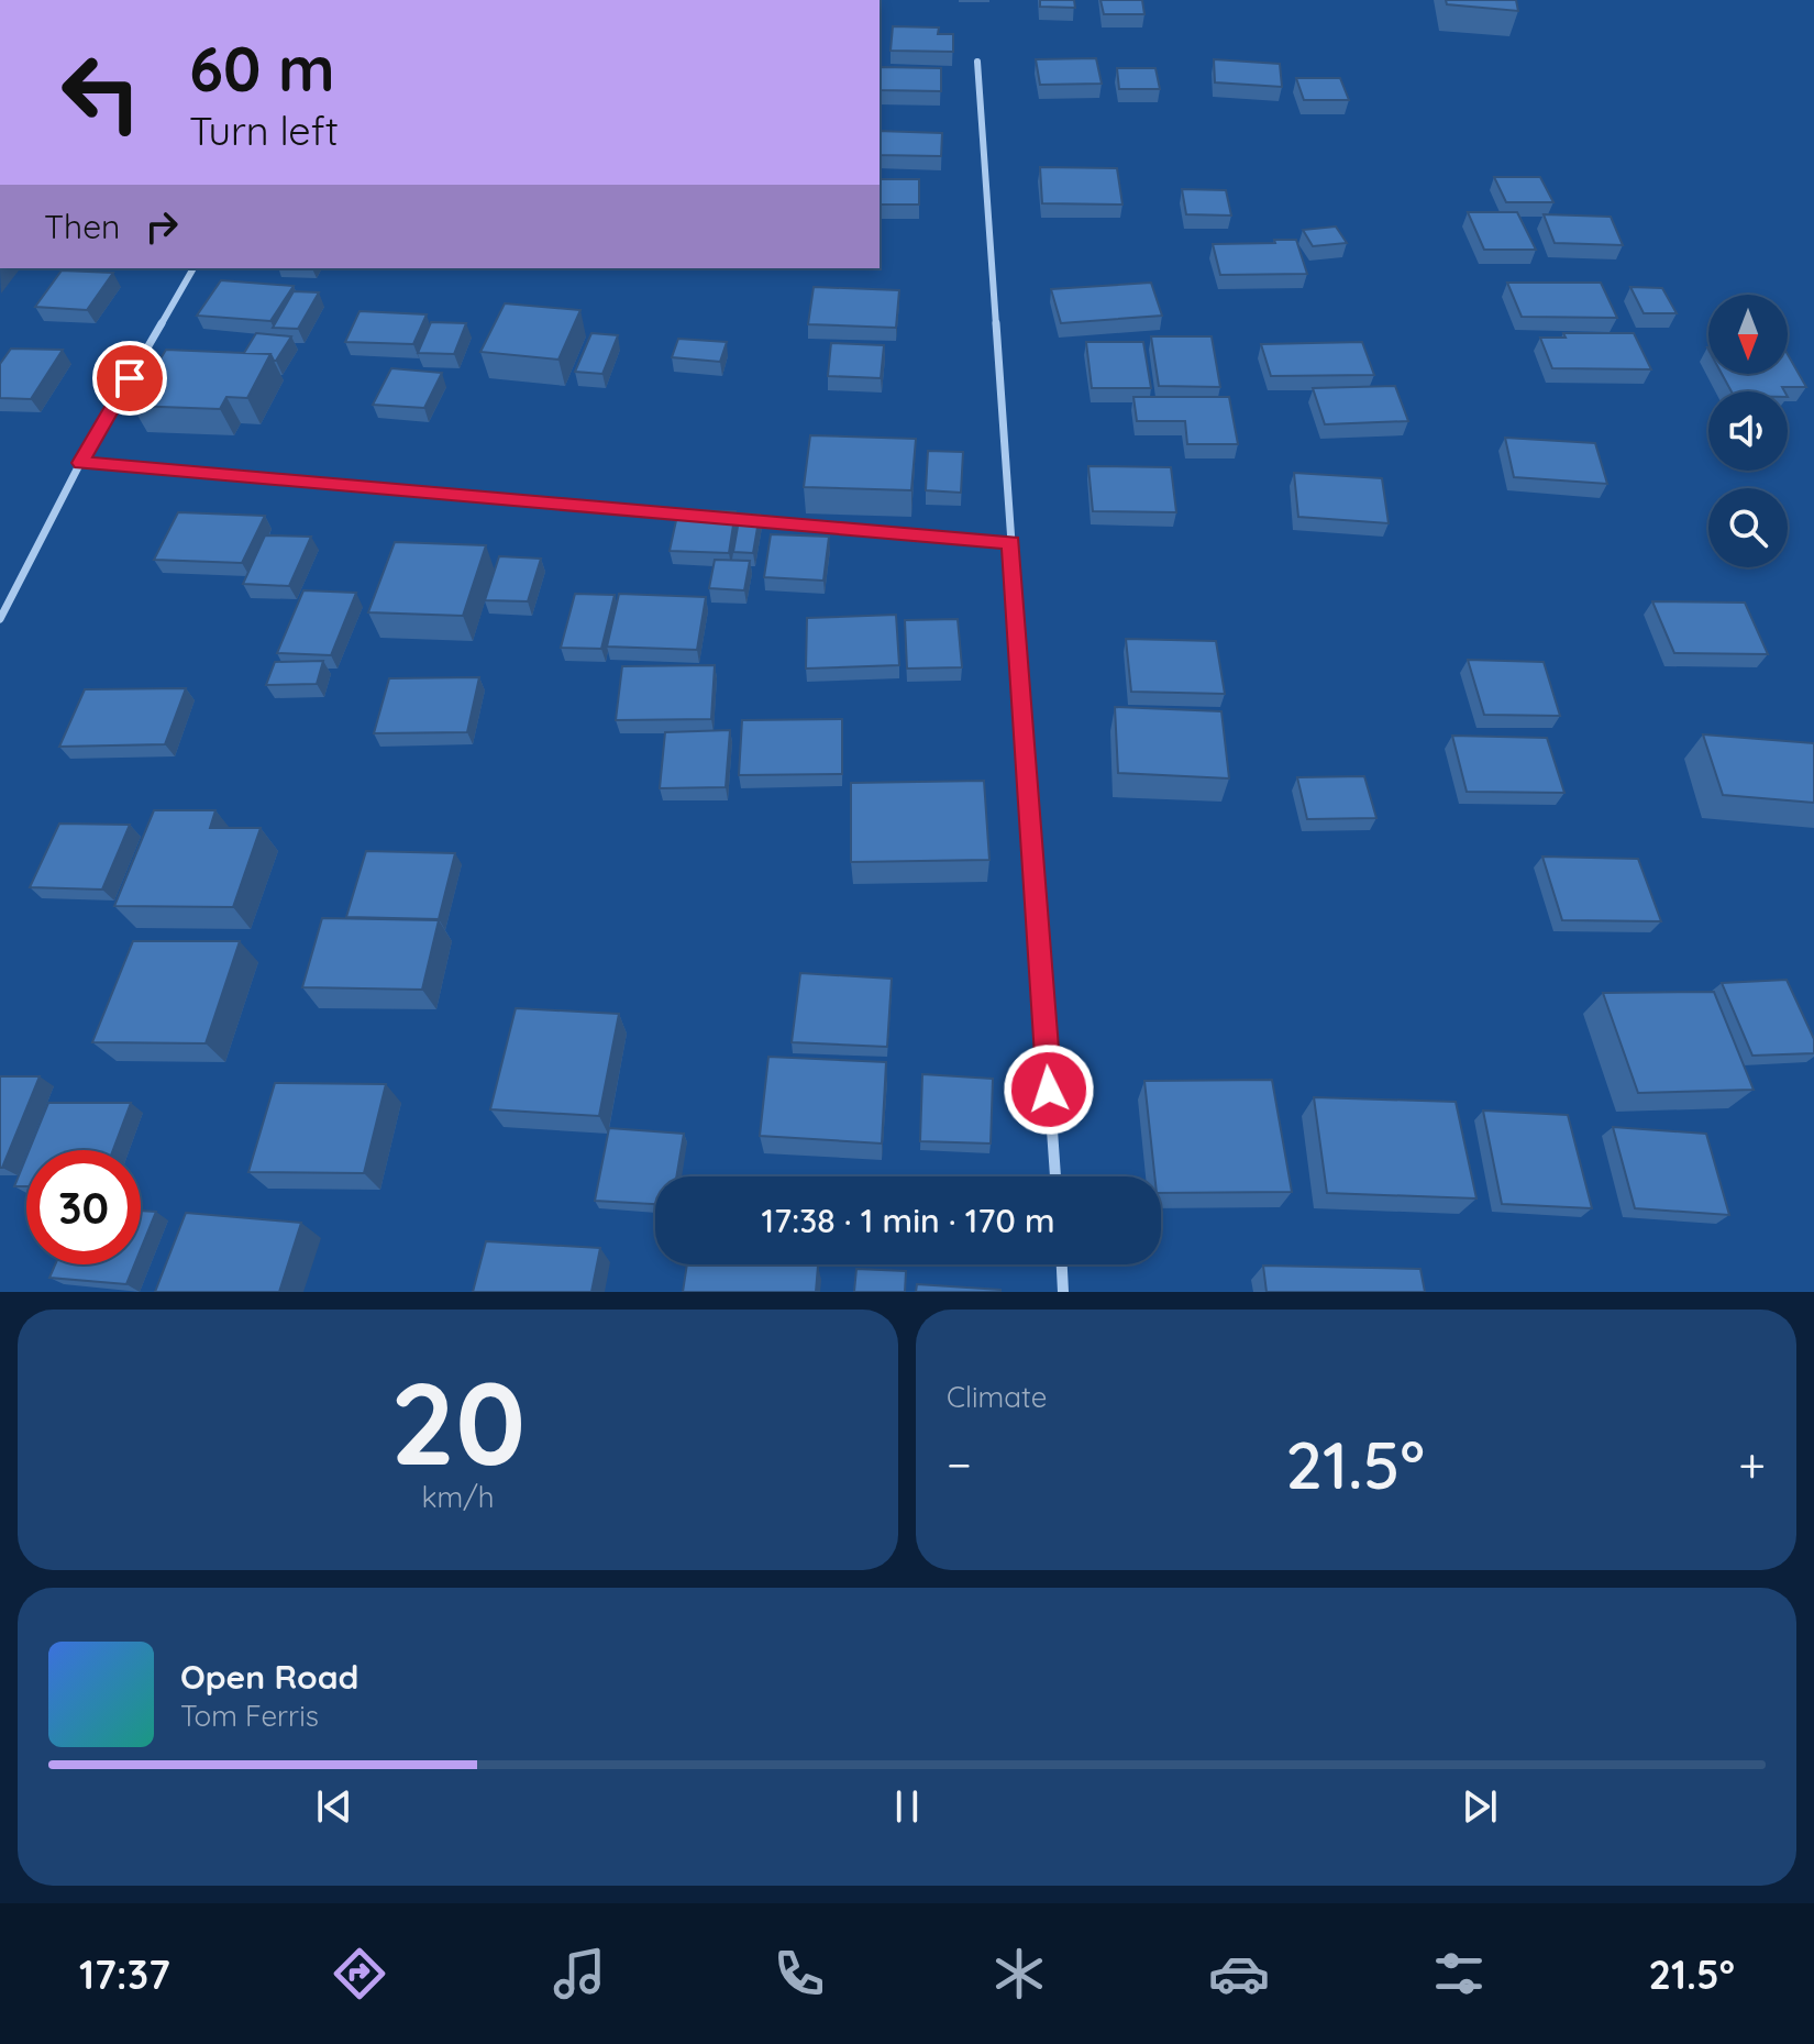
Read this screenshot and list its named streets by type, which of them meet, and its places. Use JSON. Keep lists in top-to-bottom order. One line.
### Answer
{"north":"bottom","page":{"turn":["60 m","Turn left"],"then":"Then","limit":"30","trip":"17:38 · 1 min · 170 m","tile":[["20","km/h"],"Climate"],"heat":["−","21.5°","+"],"song":["Open Road","Tom Ferris"],"tabs":["17:37","21.5°"]}}
